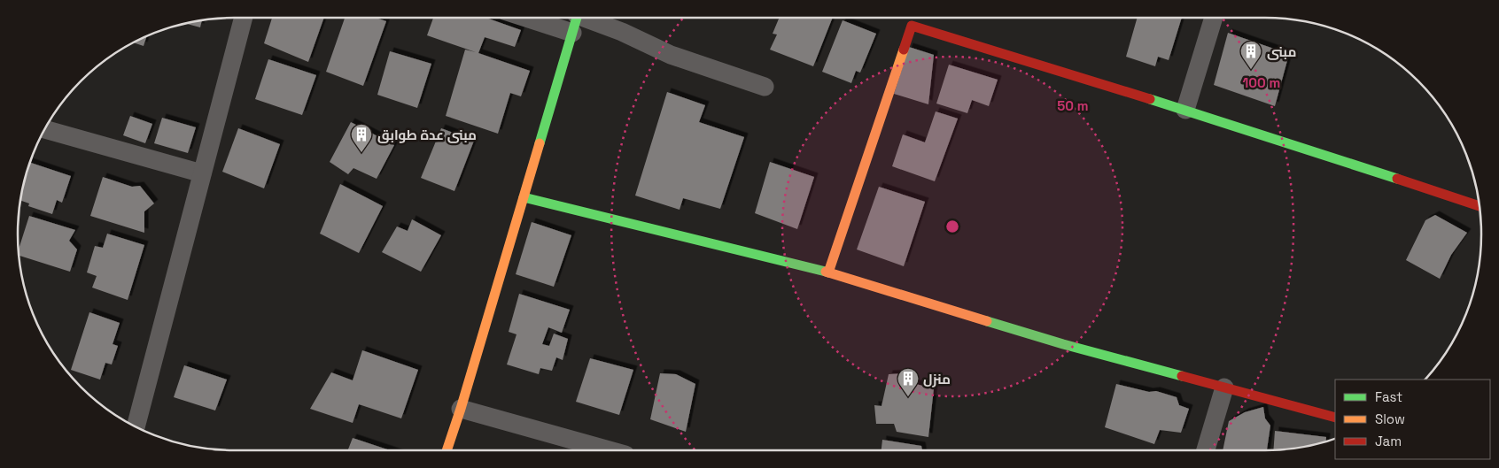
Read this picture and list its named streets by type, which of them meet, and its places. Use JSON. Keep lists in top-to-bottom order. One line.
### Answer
{"places":{"building":["مبنى","مبنى عدة طوابق","منزل"]},"legend":["Fast","Slow","Jam"],"rings":["100 m","50 m"]}
